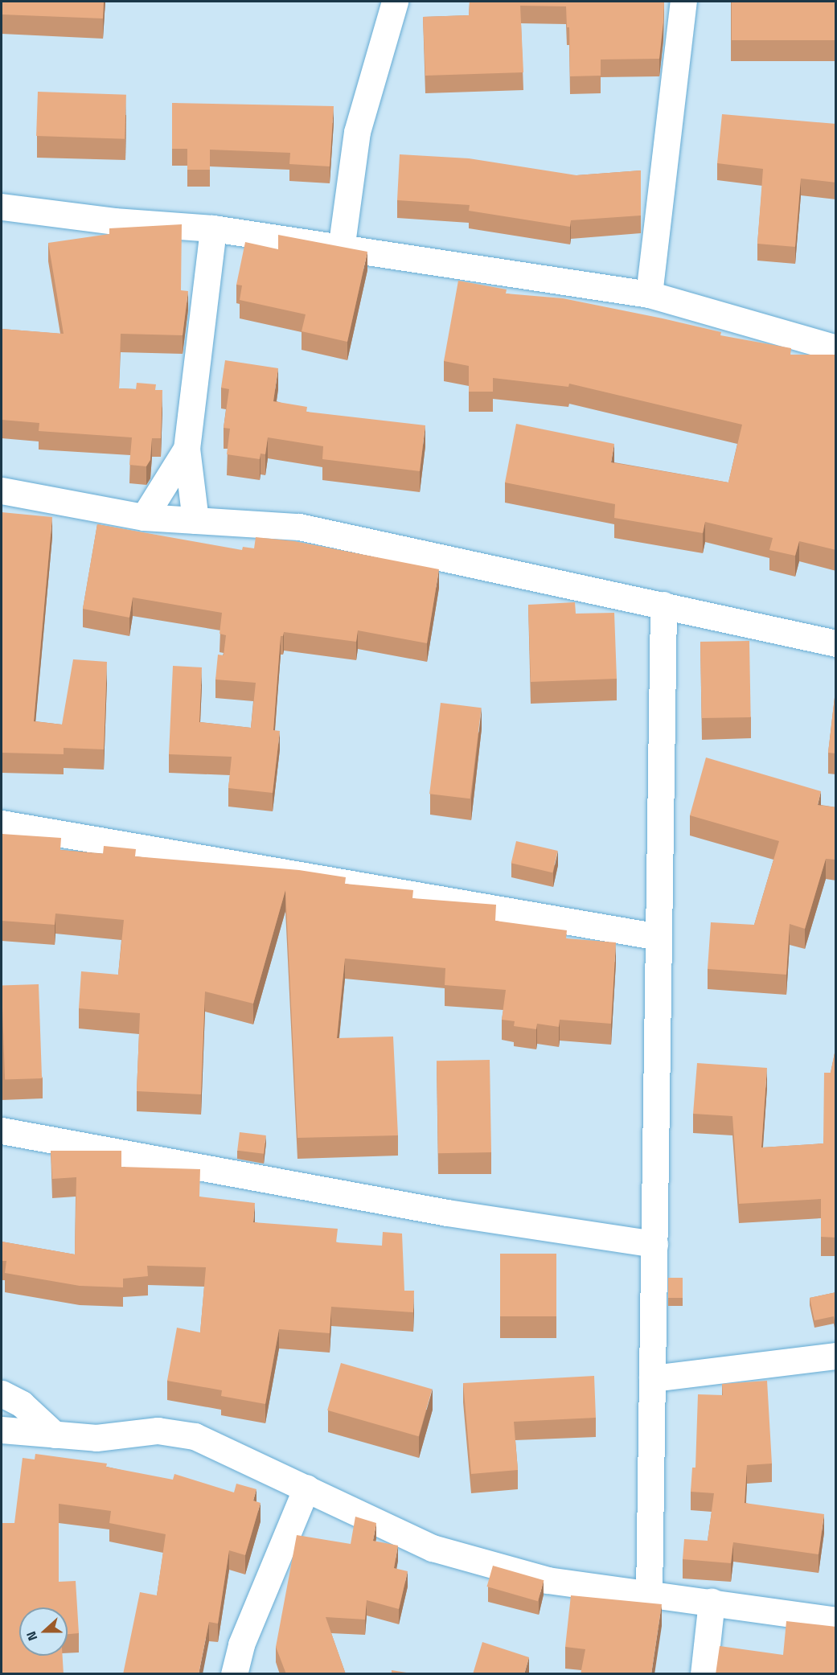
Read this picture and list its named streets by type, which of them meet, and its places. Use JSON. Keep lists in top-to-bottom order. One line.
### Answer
{"north":"left"}
